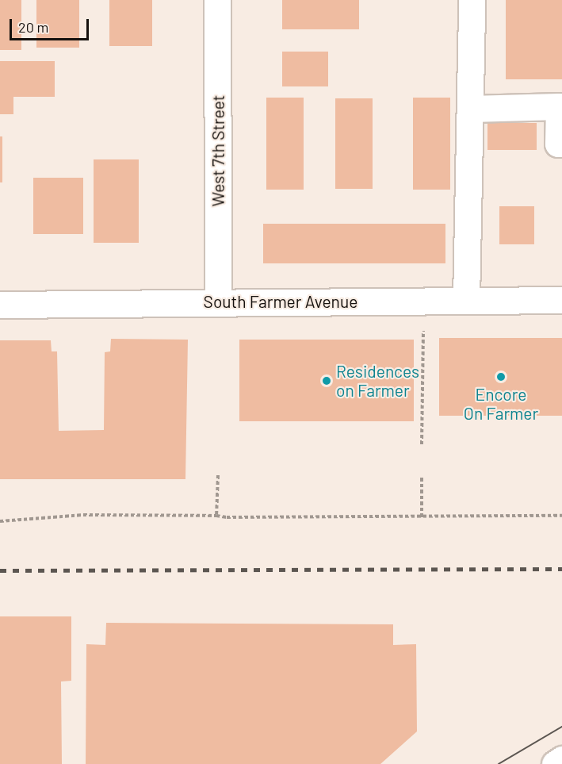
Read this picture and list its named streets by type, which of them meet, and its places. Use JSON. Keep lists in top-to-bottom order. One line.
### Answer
{"streets":{"street":["West 7th Street","South Farmer Avenue"]},"crossings":[["West 7th Street","South Farmer Avenue"]],"places":["Encore On Farmer","Residences on Farmer"],"scale_bar":"20 m"}
